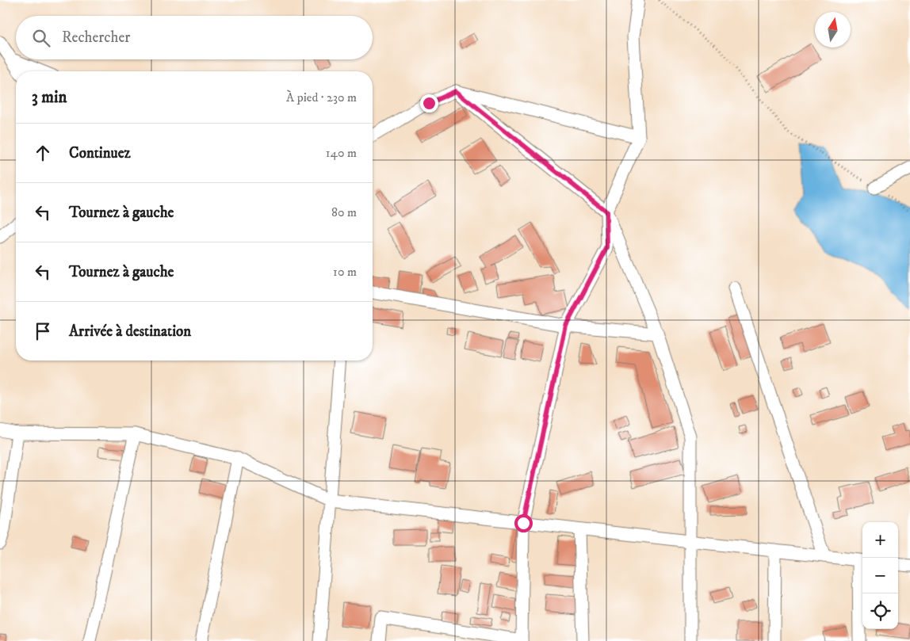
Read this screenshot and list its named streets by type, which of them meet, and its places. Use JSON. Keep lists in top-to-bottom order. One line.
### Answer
{"north":"top","page":{"search":"Rechercher","heading":["3 min","À pied · 230 m"],"list":[["Continuez","140 m"],["Tournez à gauche","80 m"],["Tournez à gauche","10 m"],"Arrivée à destination"],"map_buttons":["+","−"]}}
